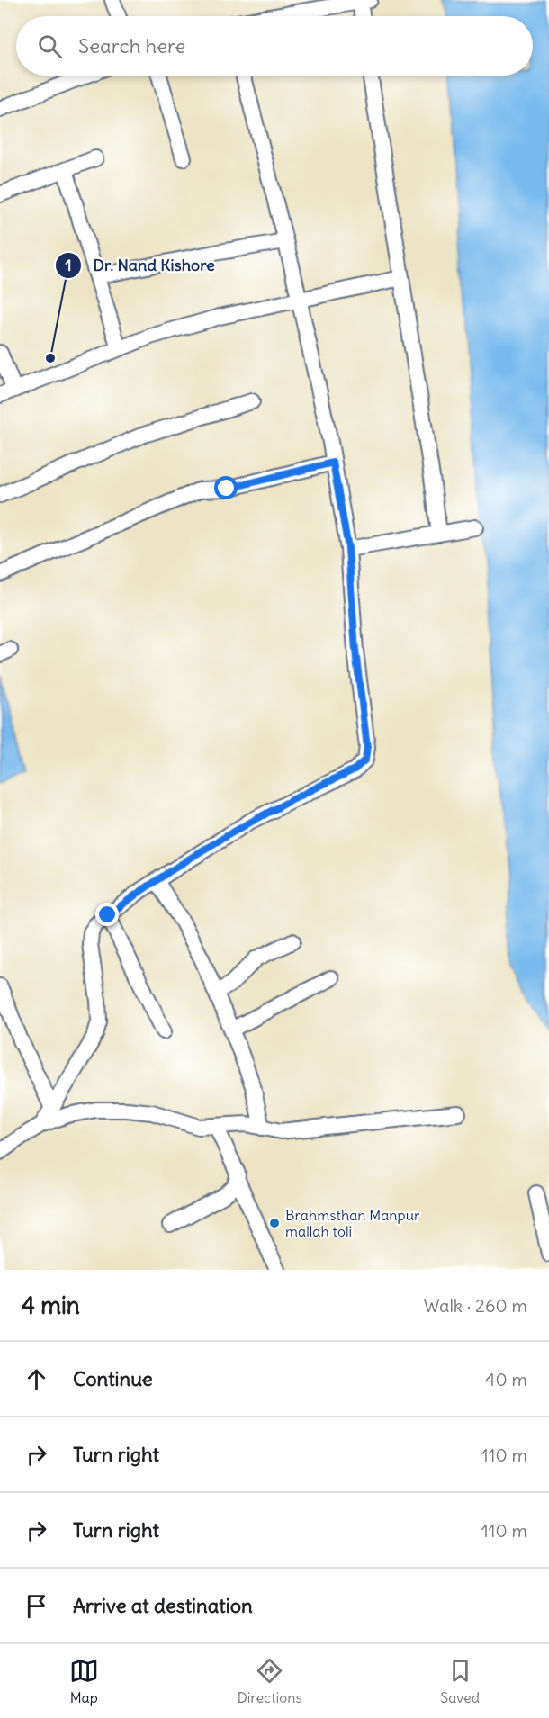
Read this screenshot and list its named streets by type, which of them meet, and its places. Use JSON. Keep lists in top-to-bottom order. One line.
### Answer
{"places":["Dr. Nand Kishore","Brahmsthan Manpur mallah toli"],"page":{"search":"Search here","heading":["4 min","Walk · 260 m"],"list":[["Continue","40 m"],["Turn right","110 m"],["Turn right","110 m"],"Arrive at destination"],"nav":["Map","Directions","Saved"]}}
